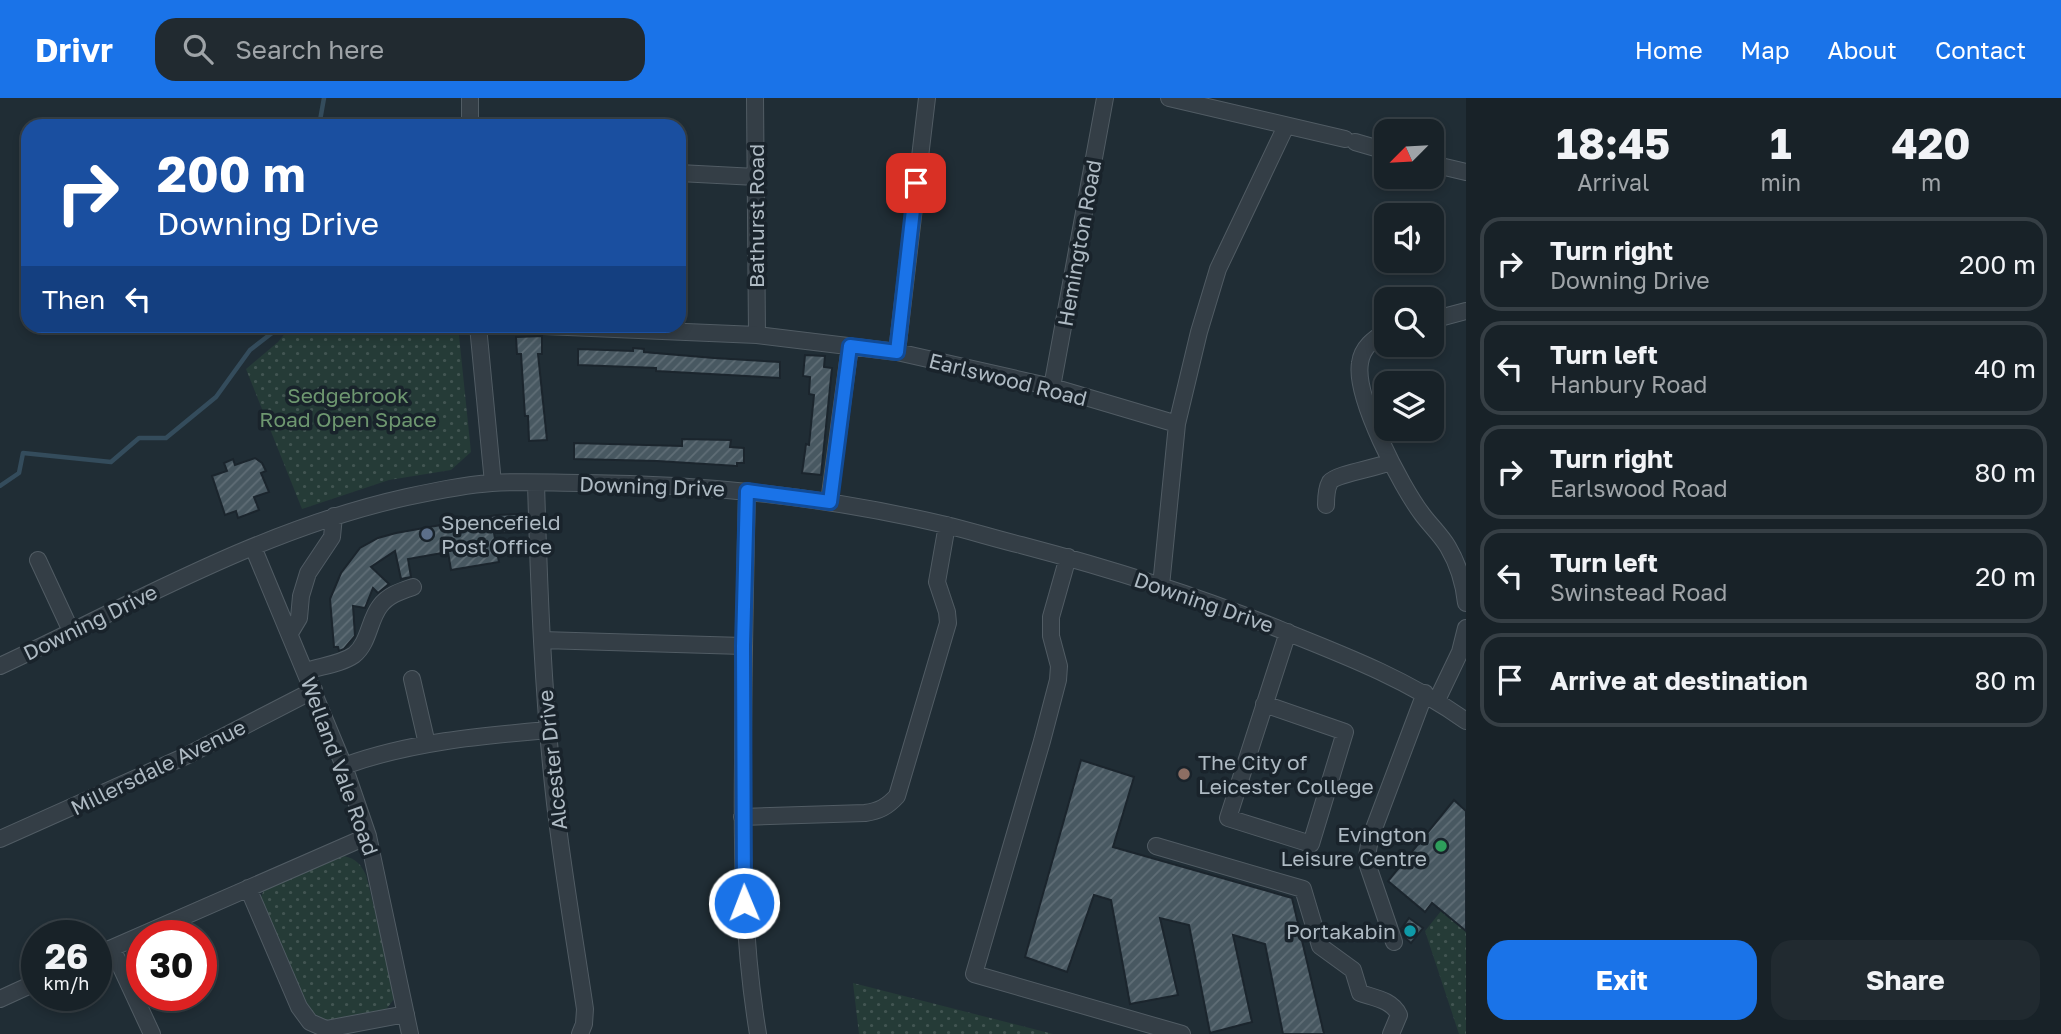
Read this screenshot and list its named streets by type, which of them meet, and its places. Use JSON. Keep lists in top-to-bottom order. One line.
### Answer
{"streets":{"street":["Bathurst Road","Hemington Road","Earlswood Road","Downing Drive","Alcester Drive","Welland Vale Road","Millersdale Avenue"]},"crossings":[["Bathurst Road","Earlswood Road"],["Hemington Road","Earlswood Road"],["Downing Drive","Alcester Drive"],["Downing Drive","Welland Vale Road"],["Welland Vale Road","Millersdale Avenue"]],"parks":["Sedgebrook Road Open Space"],"places":["Spencefield Post Office","The City of Leicester College","Evington Leisure Centre","Portakabin"],"north":"bottom left","page":{"header":"Drivr","search":"Search here","nav":["Home","Map","About","Contact"],"eta":["18:45","Arrival","1","min","420","m"],"turn":["200 m","Downing Drive"],"list":[{"name":"Turn right","note":"Downing Drive","value":"200 m"},{"name":"Turn left","note":"Hanbury Road","value":"40 m"},{"name":"Turn right","note":"Earlswood Road","value":"80 m"},{"name":"Turn left","note":"Swinstead Road","value":"20 m"},{"name":"Arrive at destination","value":"80 m"}],"then":"Then","speed":"26 km/h","limit":"30","buttons":["Exit","Share"]}}
